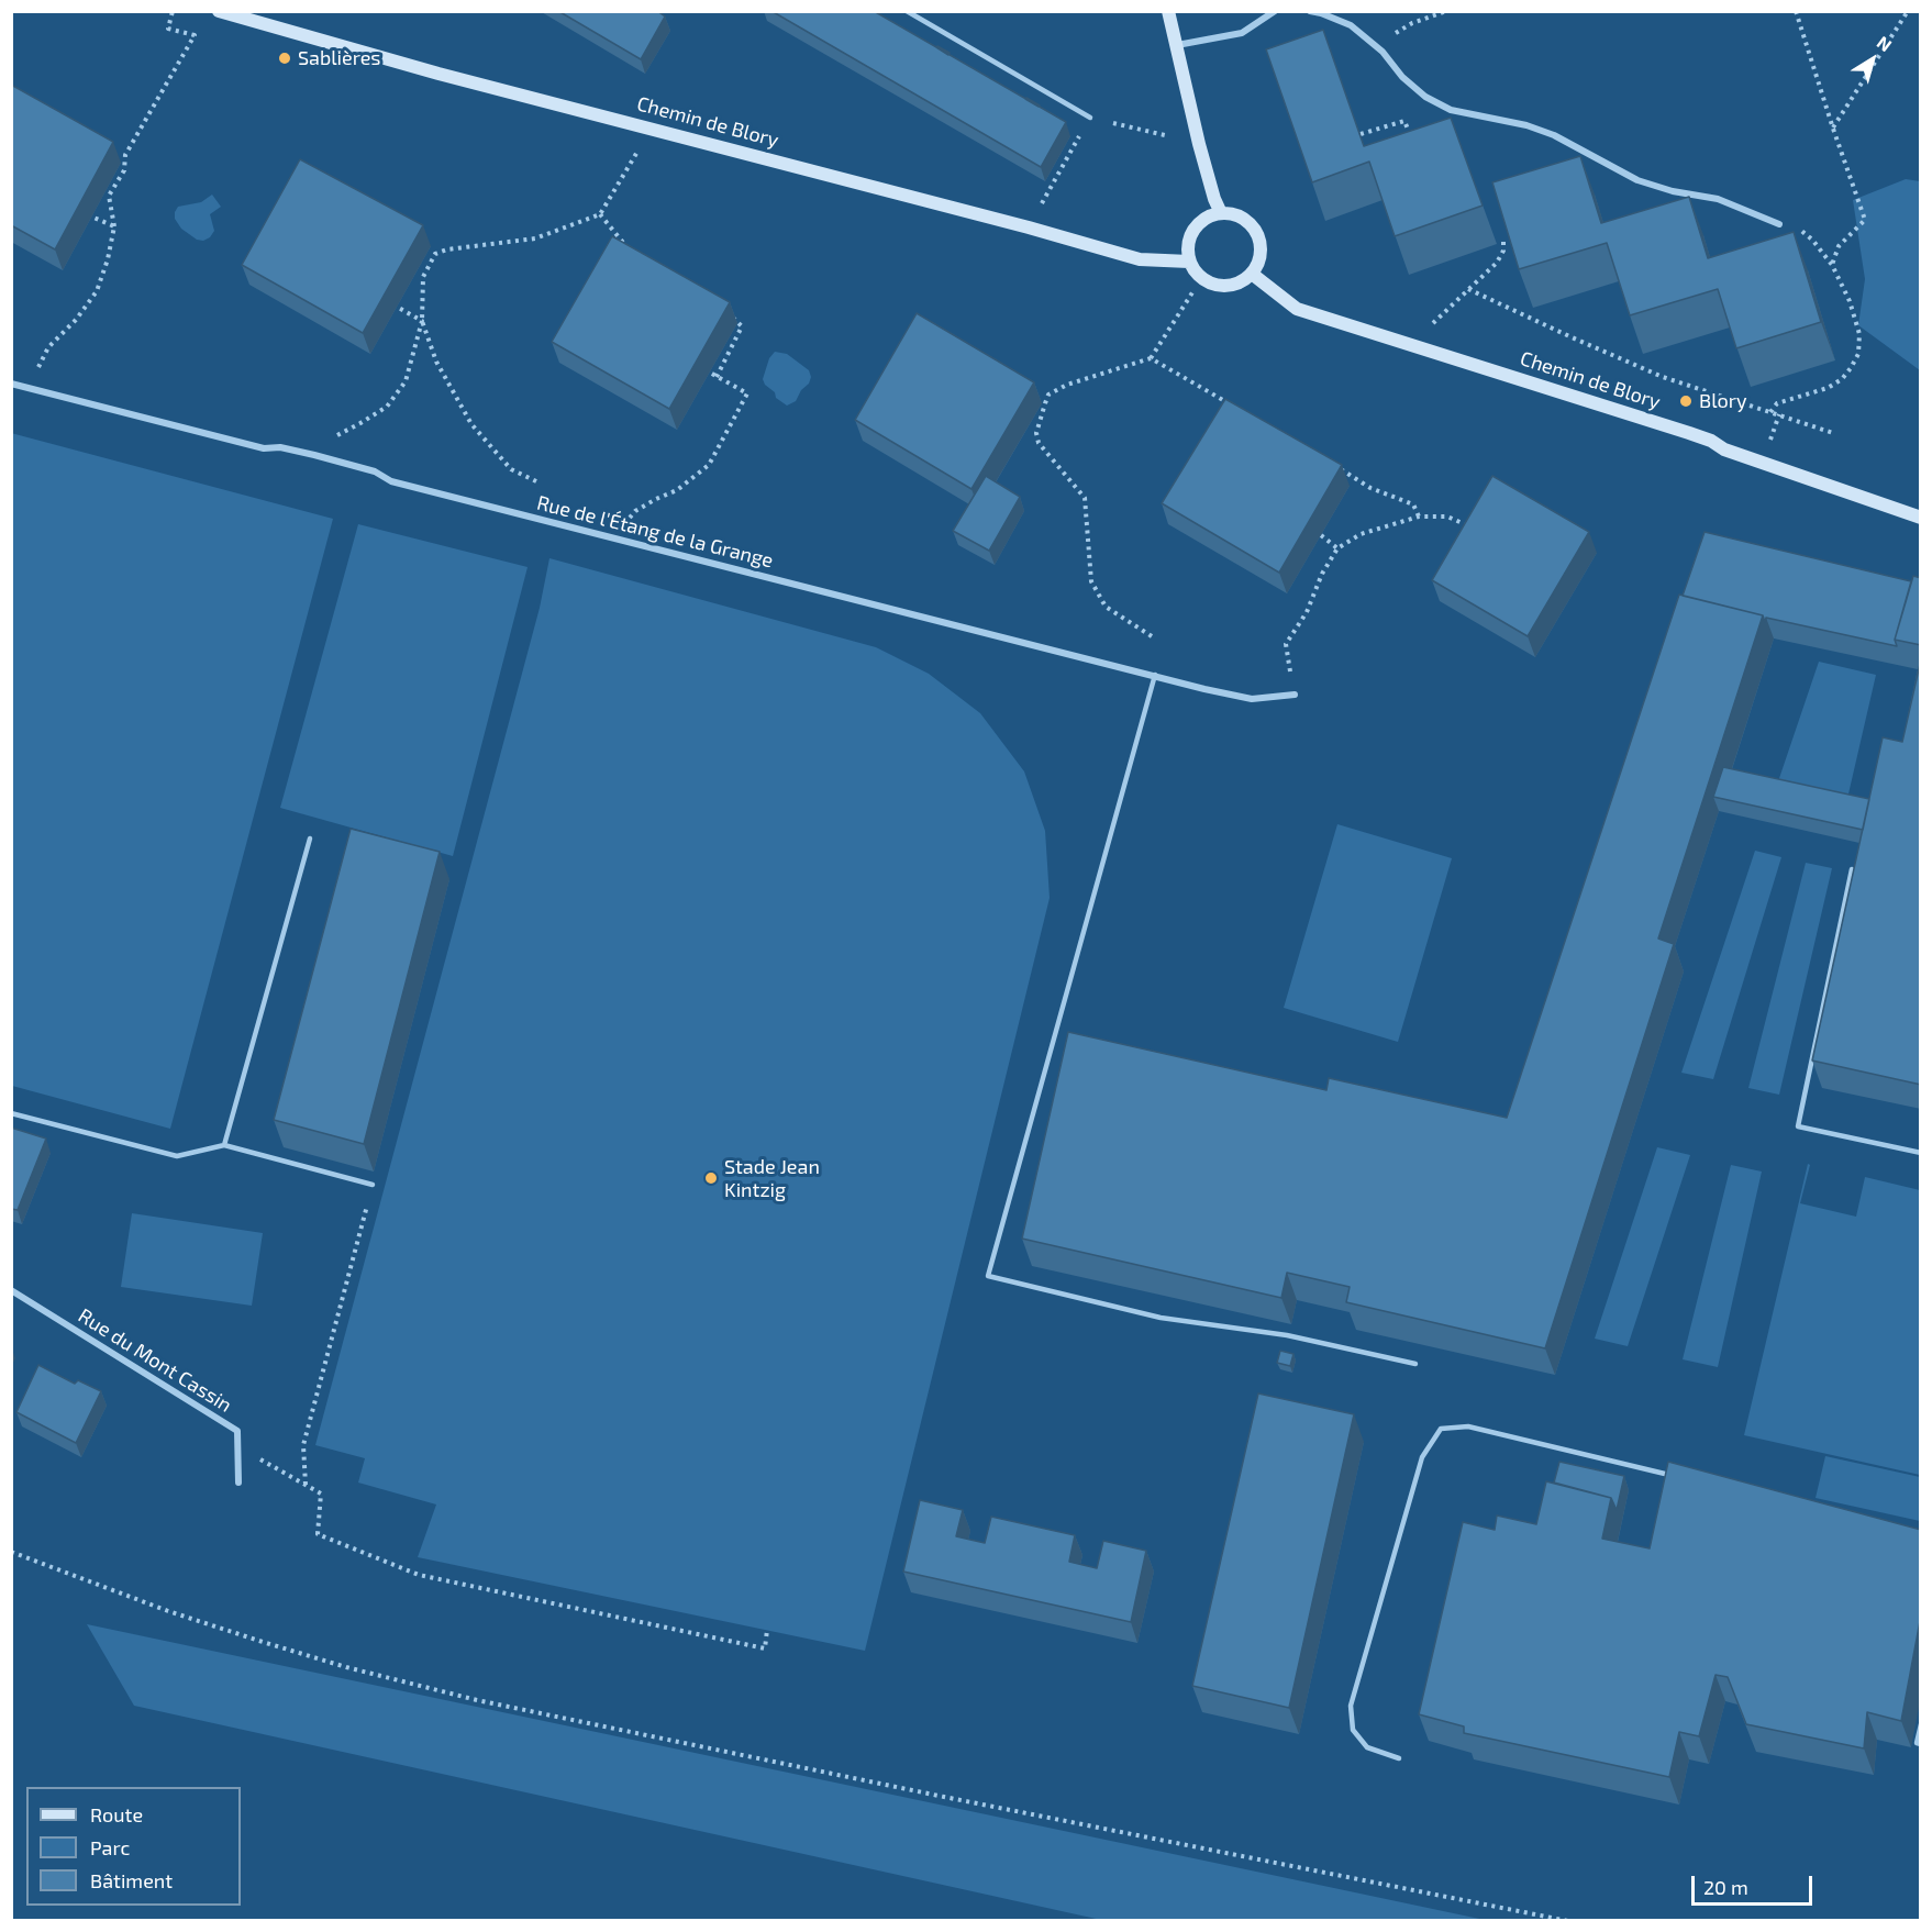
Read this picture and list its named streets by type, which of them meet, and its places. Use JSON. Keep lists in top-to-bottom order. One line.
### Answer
{"streets":{"street":["Chemin de Blory","Rue de l'Étang de la Grange","Rue du Mont Cassin"]},"places":["Sablières","Blory","Stade Jean Kintzig"],"legend":["Route","Parc","Bâtiment"],"scale_bar":"20 m","north":"top right"}
